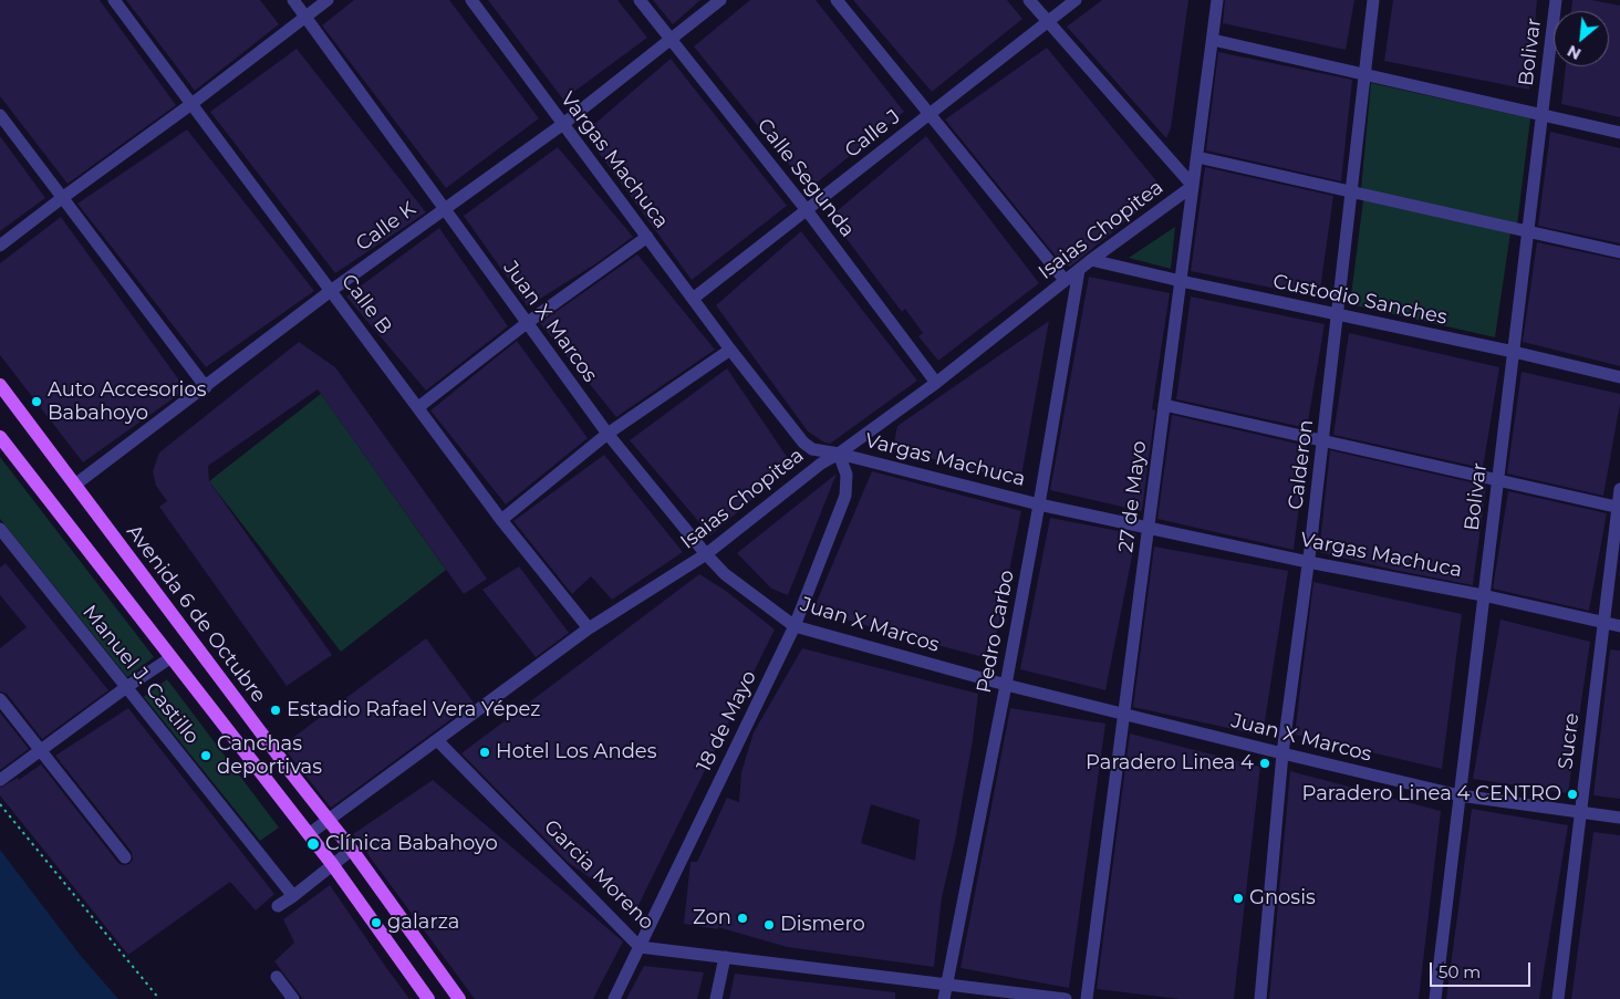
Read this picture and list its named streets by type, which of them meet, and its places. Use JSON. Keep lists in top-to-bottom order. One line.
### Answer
{"streets":{"main road":["Avenida 6 de Octubre"],"street":["Bolivar","Calle J","Vargas Machuca","Calle Segunda","Calle K","Isaias Chopitea","Custodio Sanches","Calle B","Juan X Marcos","Calderon","27 de Mayo","Pedro Carbo","Manuel J. Castillo","18 de Mayo","Sucre","Garcia Moreno"]},"crossings":[["Bolivar","Vargas Machuca"],["Bolivar","Custodio Sanches"],["Bolivar","Juan X Marcos"],["Calle J","Vargas Machuca"],["Calle J","Calle Segunda"],["Vargas Machuca","Calle K"],["Vargas Machuca","Isaias Chopitea"],["Vargas Machuca","Calderon"],["Vargas Machuca","27 de Mayo"],["Vargas Machuca","Pedro Carbo"],["Vargas Machuca","18 de Mayo"],["Vargas Machuca","Sucre"],["Calle Segunda","Calle K"],["Calle Segunda","Isaias Chopitea"],["Calle K","Calle B"],["Calle K","Juan X Marcos"],["Calle K","Avenida 6 de Octubre"],["Isaias Chopitea","Custodio Sanches"],["Isaias Chopitea","Calle B"],["Isaias Chopitea","Juan X Marcos"],["Isaias Chopitea","27 de Mayo"],["Isaias Chopitea","Avenida 6 de Octubre"],["Isaias Chopitea","Pedro Carbo"],["Isaias Chopitea","18 de Mayo"],["Isaias Chopitea","Garcia Moreno"],["Custodio Sanches","Calderon"],["Custodio Sanches","27 de Mayo"],["Juan X Marcos","Calderon"],["Juan X Marcos","27 de Mayo"],["Juan X Marcos","Pedro Carbo"],["Juan X Marcos","18 de Mayo"],["Juan X Marcos","Sucre"],["Pedro Carbo","Garcia Moreno"],["18 de Mayo","Garcia Moreno"]],"places":["Auto Accesorios Babahoyo","Estadio Rafael Vera Yépez","Hotel Los Andes","Canchas deportivas","Paradero Linea 4","Paradero Linea 4 CENTRO","Clínica Babahoyo","Gnosis","Zon","galarza","Dismero"],"scale_bar":"50 m","north":"bottom left"}
